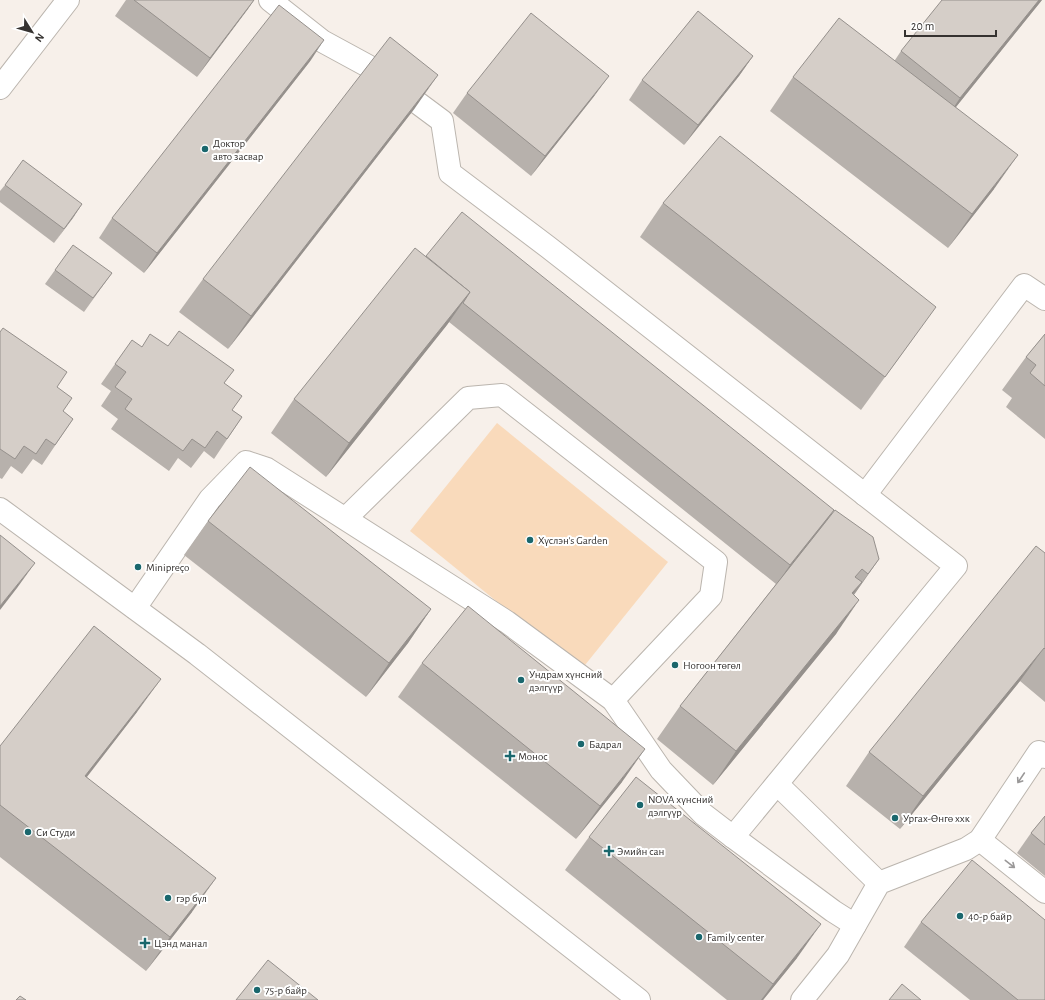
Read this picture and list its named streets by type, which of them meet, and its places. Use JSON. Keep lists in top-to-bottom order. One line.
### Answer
{"places":{"other":["Доктор авто засвар","Хүслэн's Garden","Minipreço","Ногоон төгөл","Ундрам хүнсний дэлгүүр","Бадрал","NOVA хүнсний дэлгүүр","Ургах-Өнгө ххк","Си Студи","гэр бүл","40-р байр","Family center","75-р байр"],"health":["Монос","Эмийн сан","Цэнд манал"]},"scale_bar":"20 m","north":"bottom right"}
